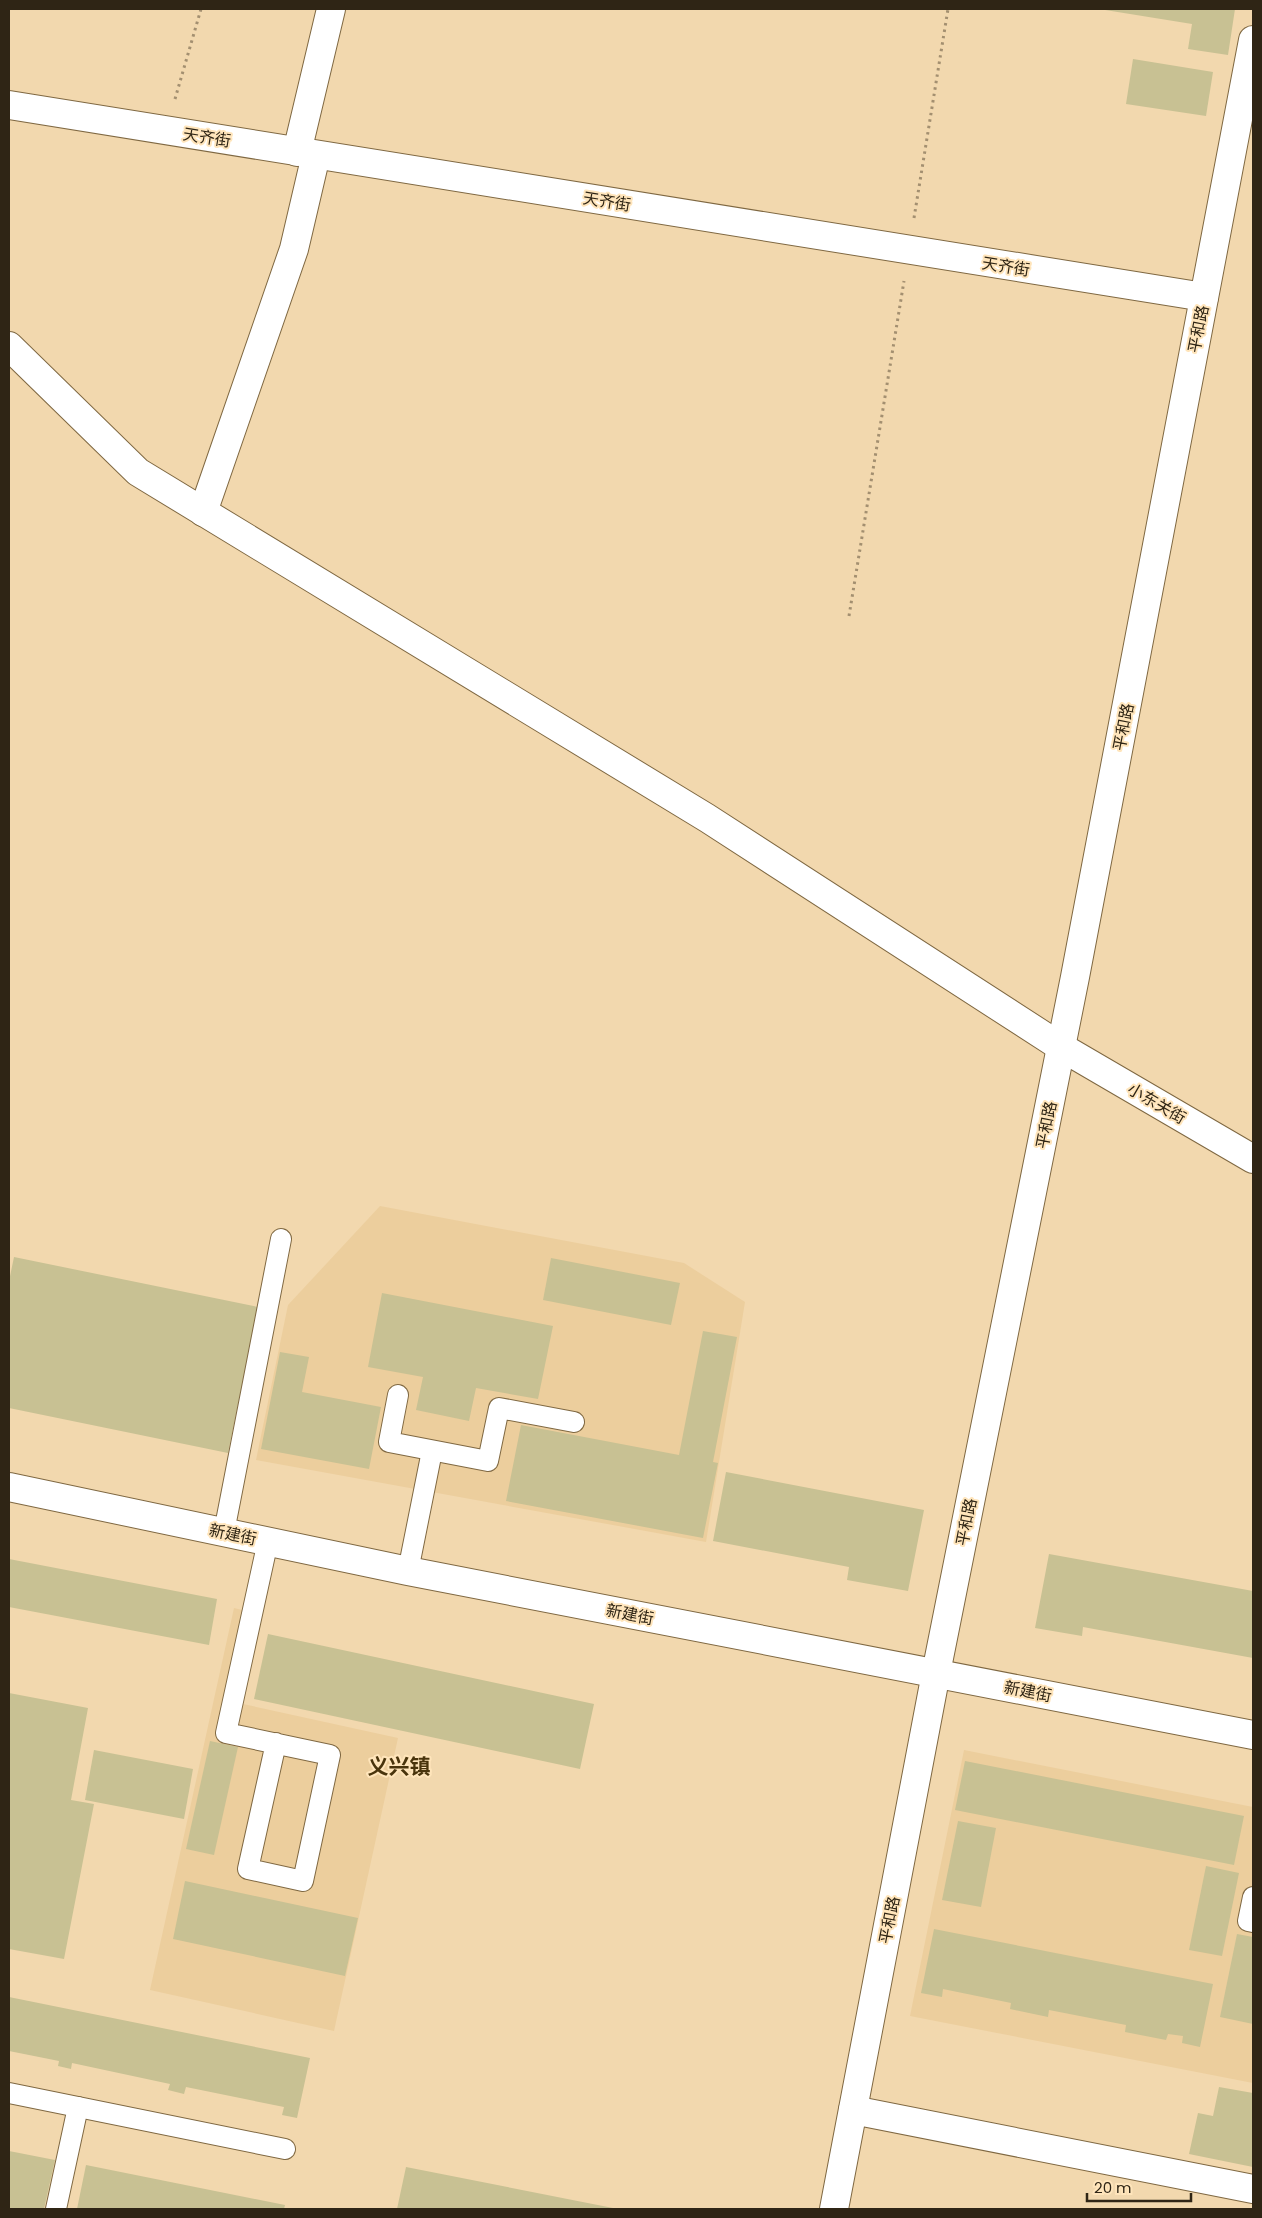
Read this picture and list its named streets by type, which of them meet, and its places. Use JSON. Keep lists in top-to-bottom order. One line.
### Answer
{"streets":{"street":["天齐街","平和路","小东关街","新建街"]},"crossings":[["天齐街","平和路"],["平和路","小东关街"],["平和路","新建街"]],"districts":["义兴镇"],"scale_bar":"20 m"}
